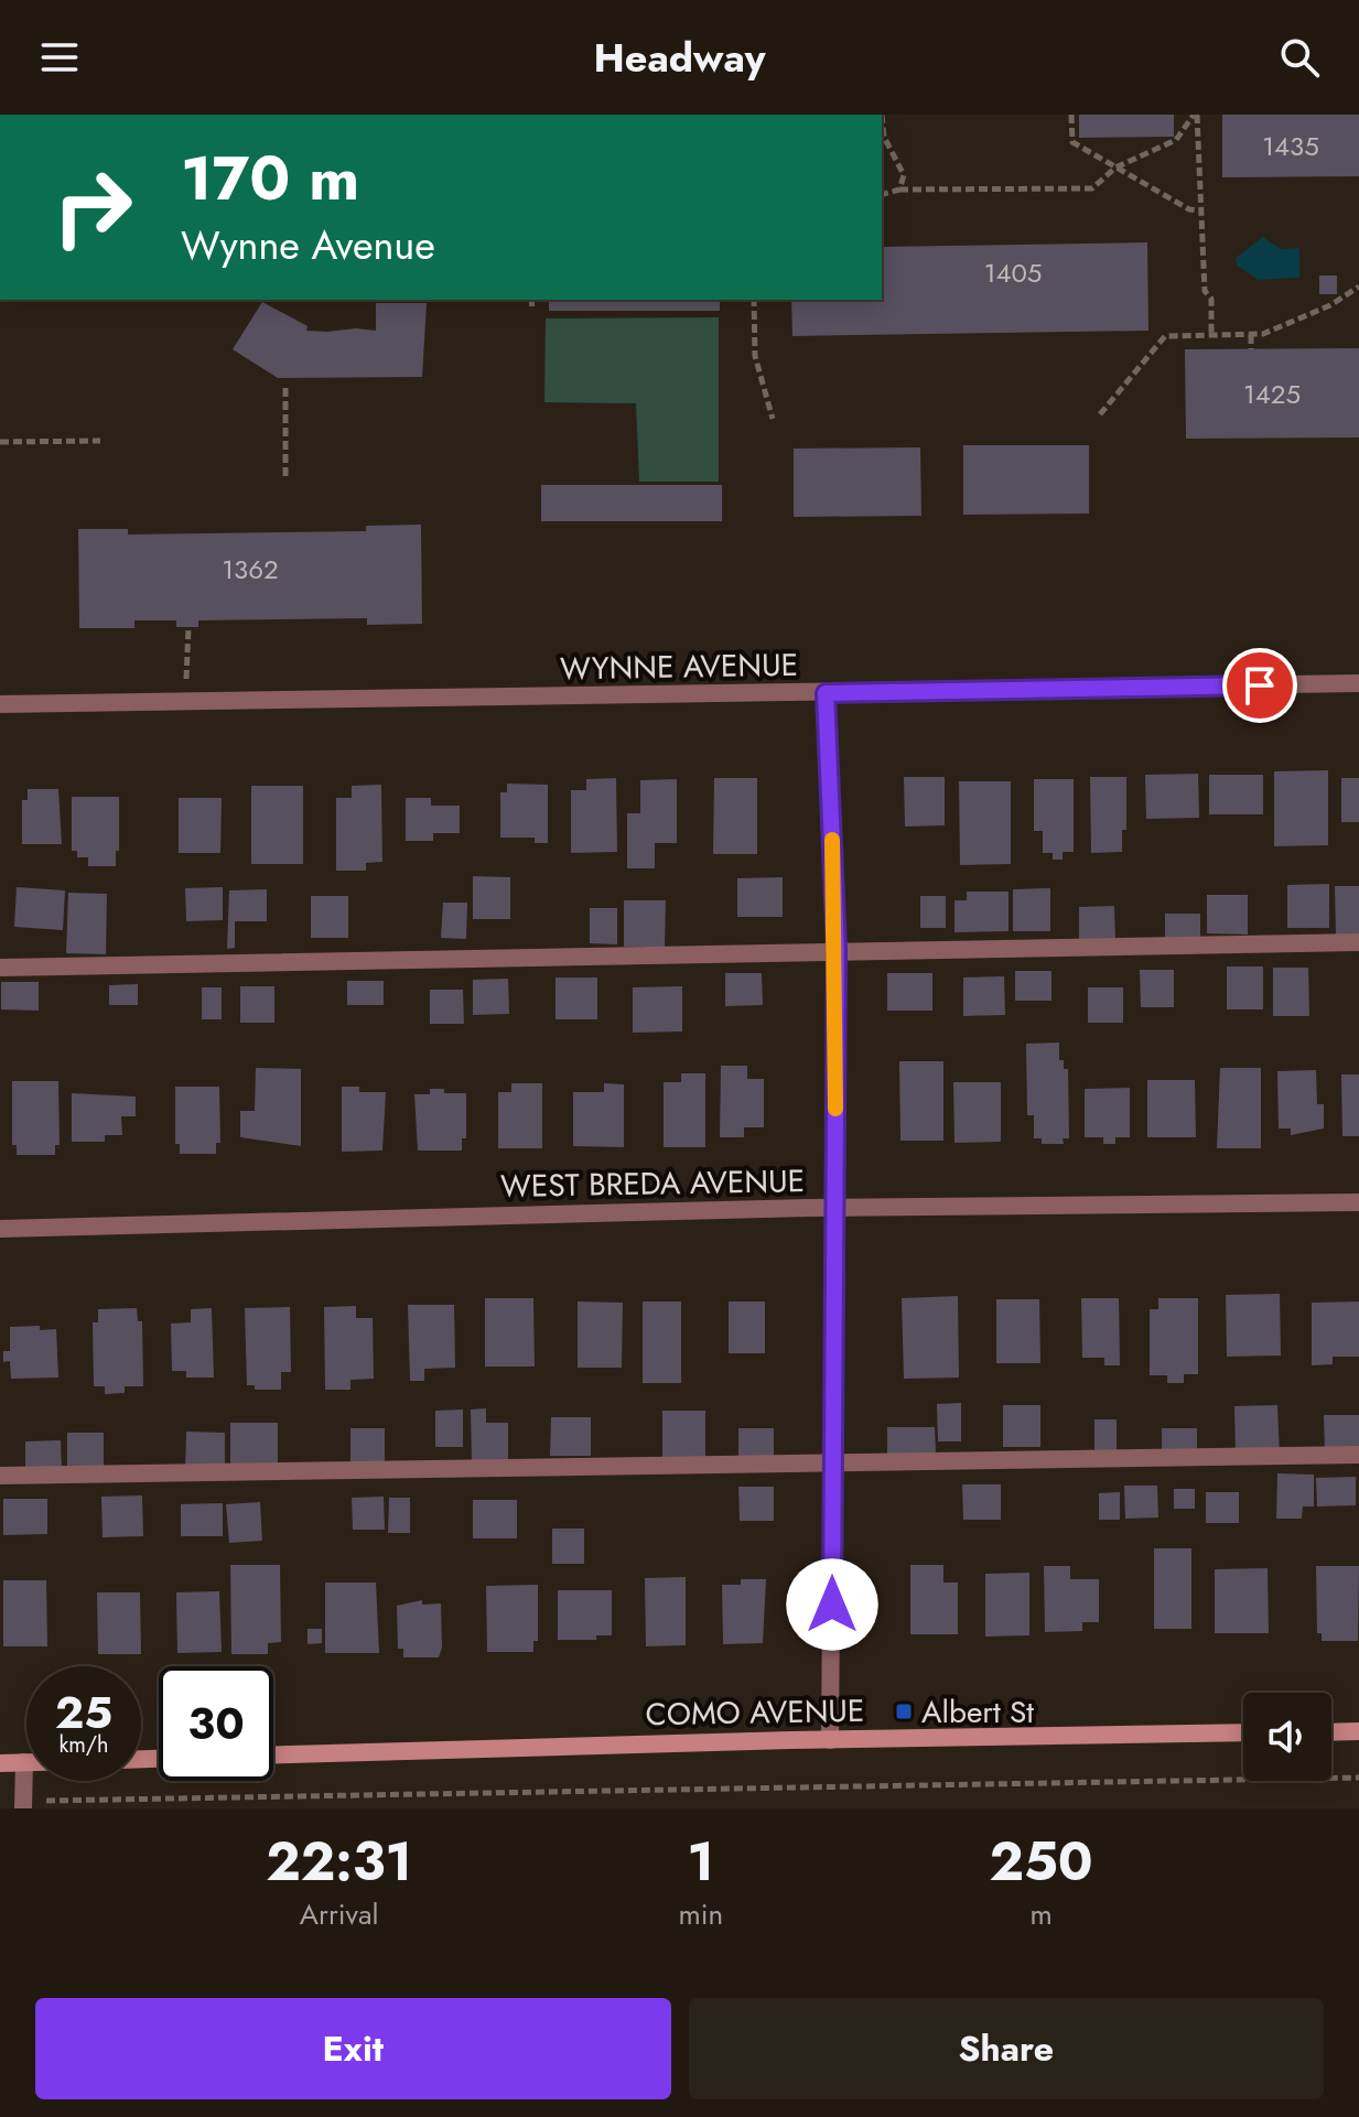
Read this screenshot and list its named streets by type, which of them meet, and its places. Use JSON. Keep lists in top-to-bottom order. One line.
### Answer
{"streets":{"main road":["COMO AVENUE"],"street":["WYNNE AVENUE","WEST BREDA AVENUE"]},"places":{"transit":["Albert St"]},"house_numbers":["1435","1405","1425","1362"],"page":{"header":"Headway","turn":["170 m","Wynne Avenue"],"speed":"25 km/h","limit":"30","eta":["22:31","Arrival","1","min","250","m"],"buttons":["Exit","Share"]}}
